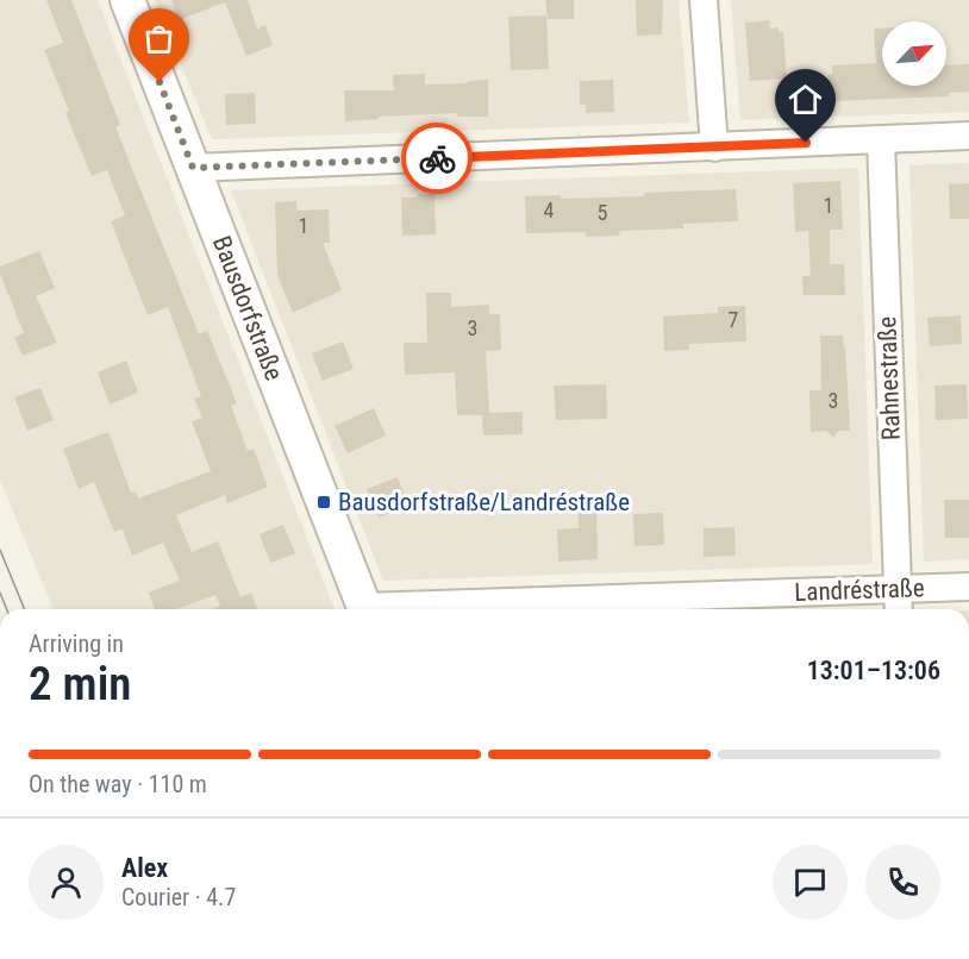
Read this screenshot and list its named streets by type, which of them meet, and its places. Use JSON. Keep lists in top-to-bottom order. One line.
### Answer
{"streets":{"street":["Bausdorfstraße","Rahnestraße","Landréstraße"]},"crossings":[["Rahnestraße","Landréstraße"]],"places":{"transit":["Bausdorfstraße/Landréstraße"]},"house_numbers":["1","4","5","1","7","3","3"],"north":"top right","page":{"heading":["2 min","Arriving in","13:01–13:06"],"panel":["Alex","Courier · 4.7"],"bar":"On the way · 110 m"}}
